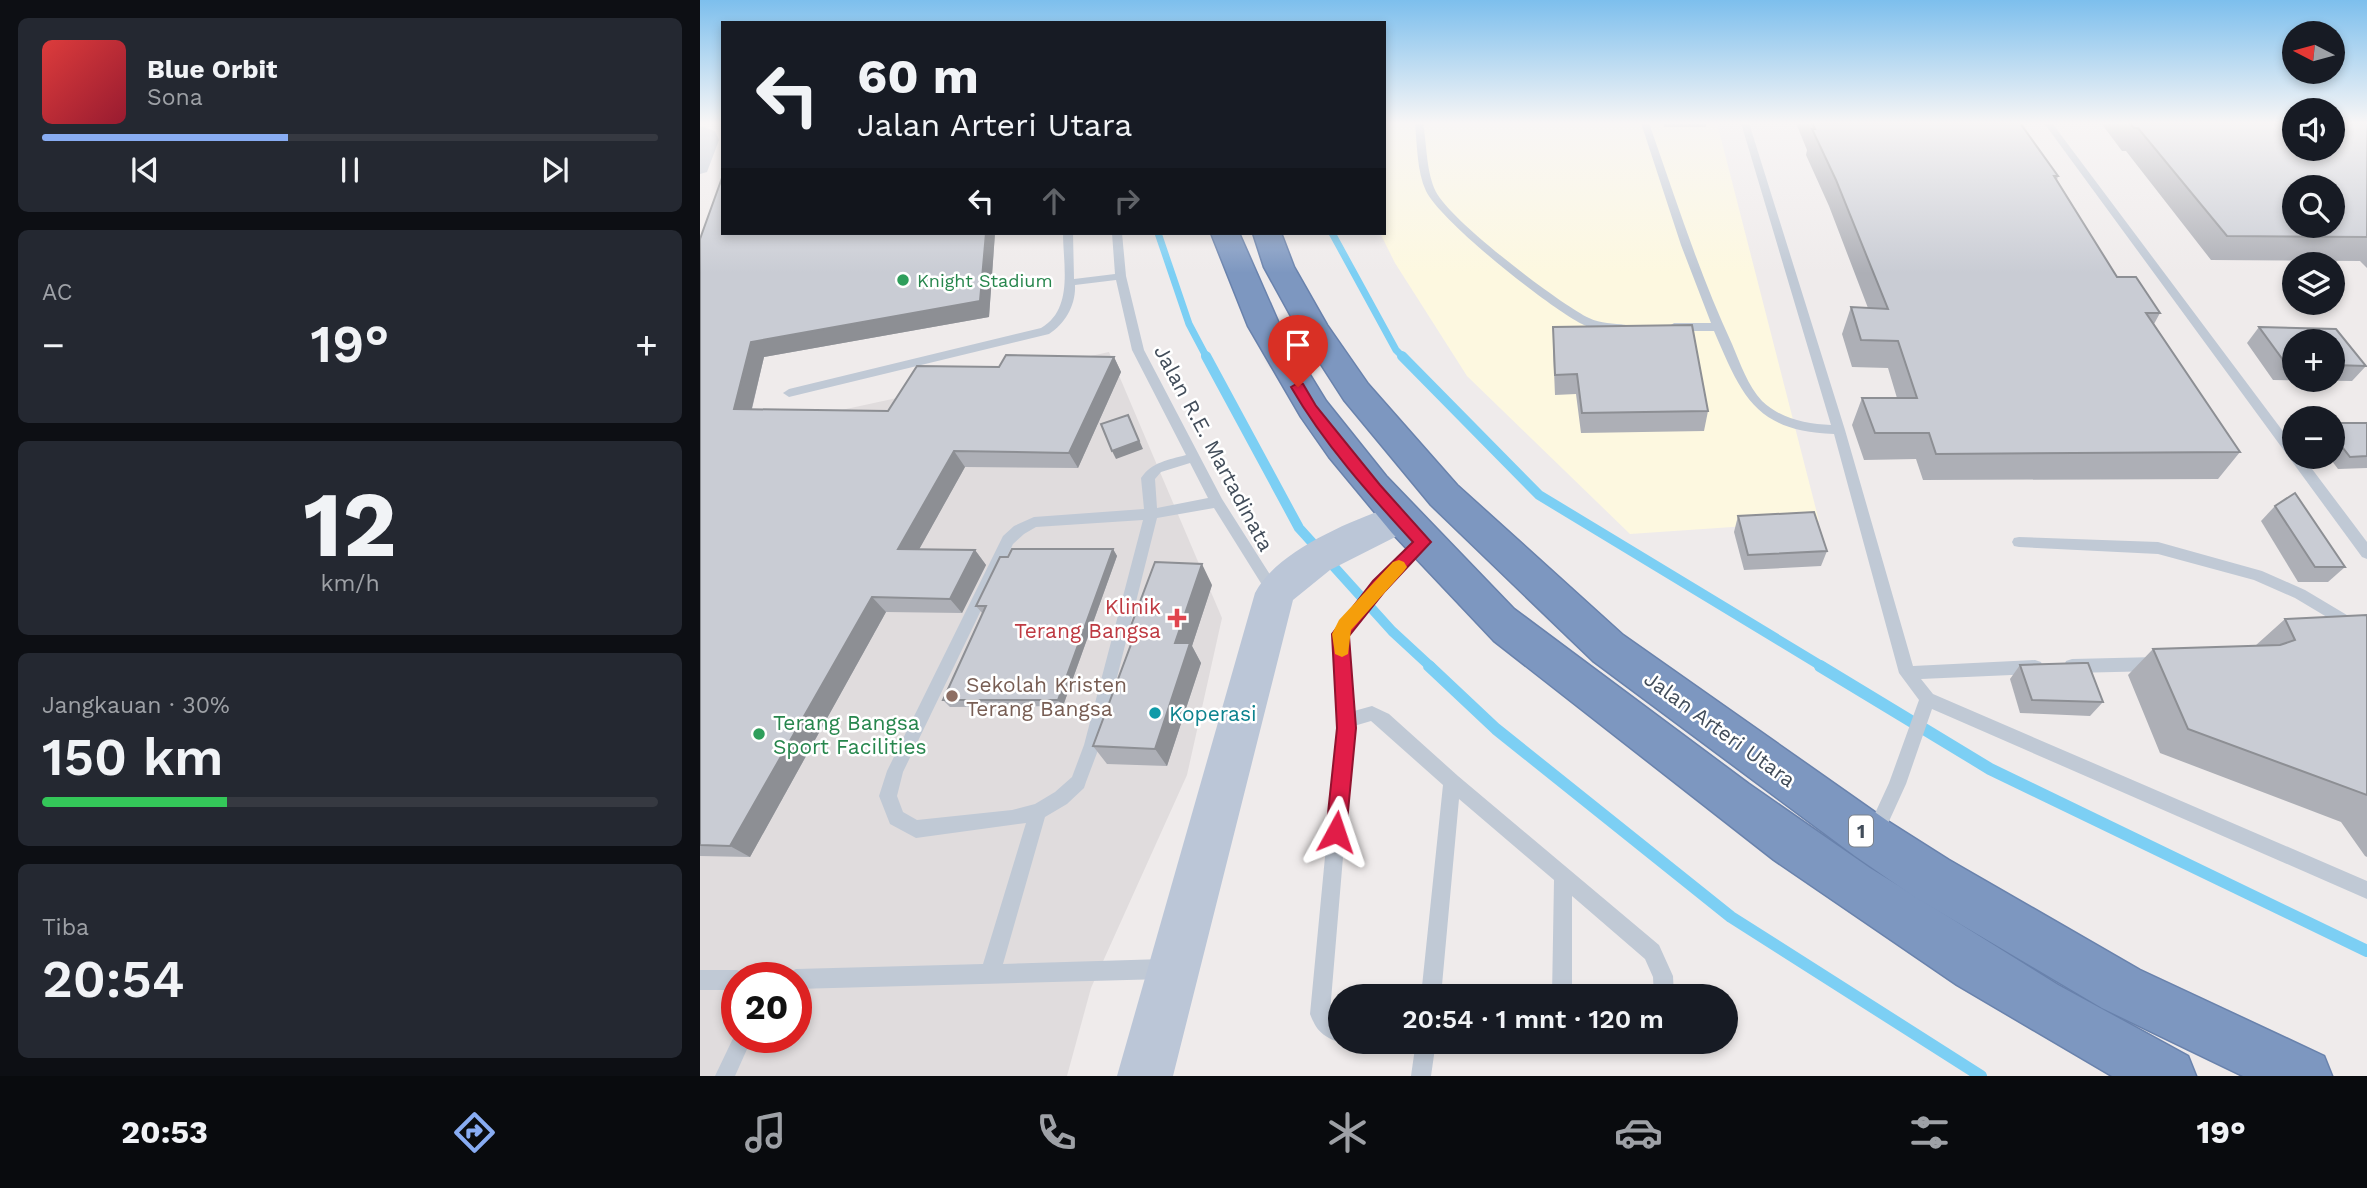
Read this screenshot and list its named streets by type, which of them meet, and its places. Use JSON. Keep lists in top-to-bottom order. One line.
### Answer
{"streets":{"highway":["Jalan Arteri Utara","1"],"lane":["Jalan R.E. Martadinata"]},"places":{"other":["Knight Stadium","Sekolah Kristen Terang Bangsa","Koperasi","Terang Bangsa Sport Facilities"],"health":["Klinik Terang Bangsa"]},"north":"left","page":{"map_buttons":["+","−"],"turn":["60 m","Jalan Arteri Utara"],"song":["Blue Orbit","Sona"],"tile":["AC",["12","km/h"],["Jangkauan · 30%","150 km"],["Tiba","20:54"]],"heat":["−","19°","+"],"limit":"20","trip":"20:54 · 1 mnt · 120 m","tabs":["20:53","19°"]}}
